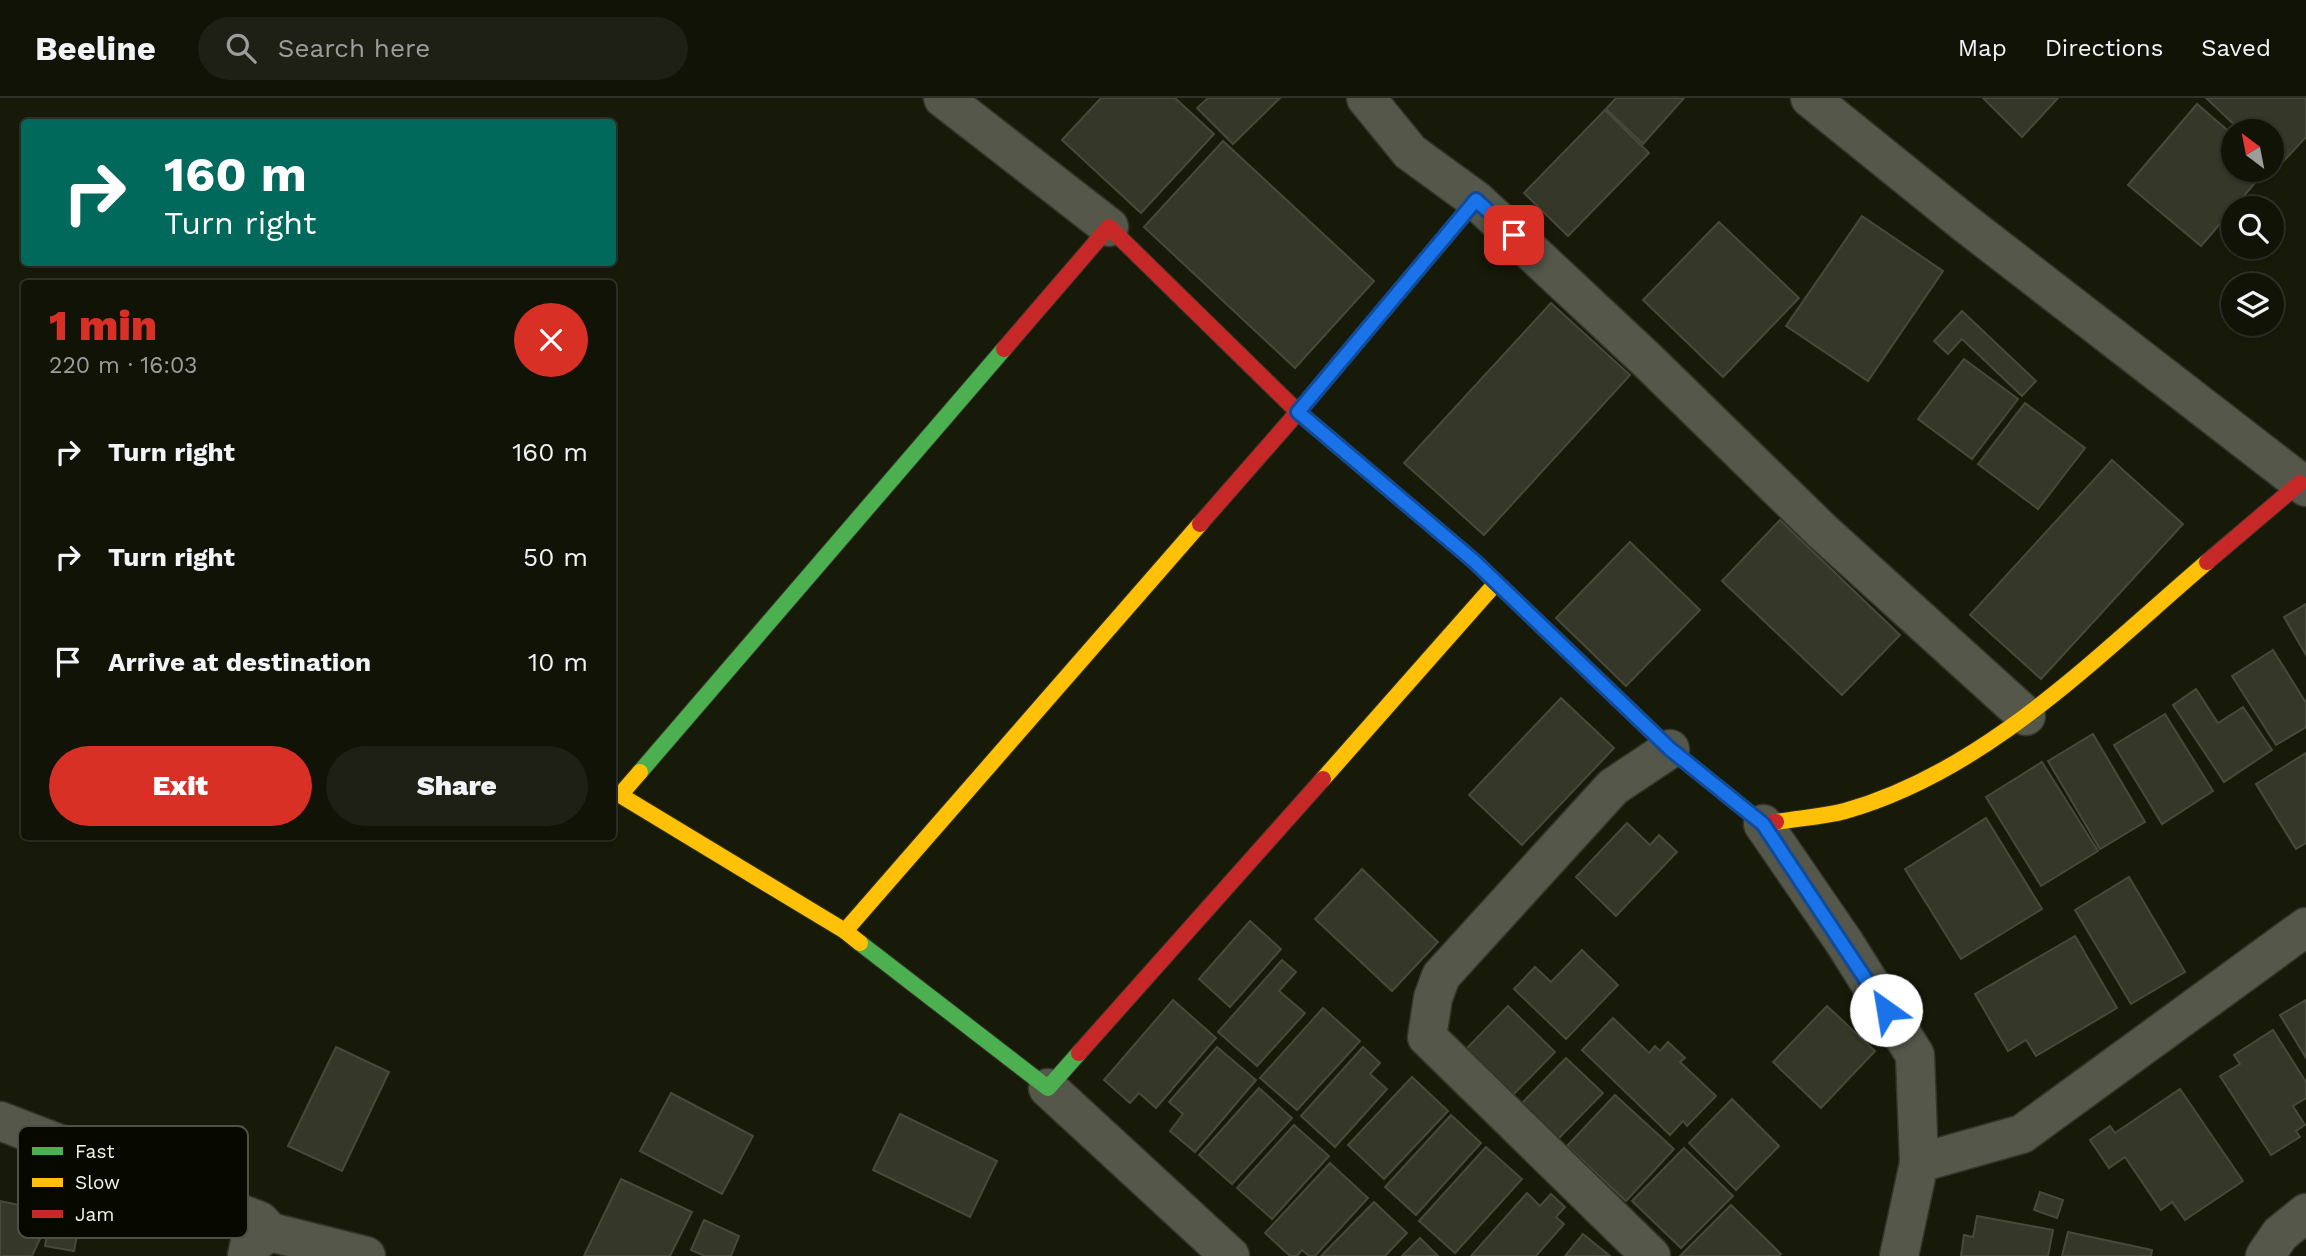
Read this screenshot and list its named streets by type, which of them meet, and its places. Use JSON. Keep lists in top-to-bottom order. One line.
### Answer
{"legend":["Fast","Slow","Jam"],"north":"top left","page":{"header":"Beeline","search":"Search here","nav":["Map","Directions","Saved"],"turn":["160 m","Turn right"],"heading":["1 min","220 m · 16:03"],"list":[{"name":"Turn right","value":"160 m"},{"name":"Turn right","value":"50 m"},{"name":"Arrive at destination","value":"10 m"}],"buttons":["Exit","Share"]}}
